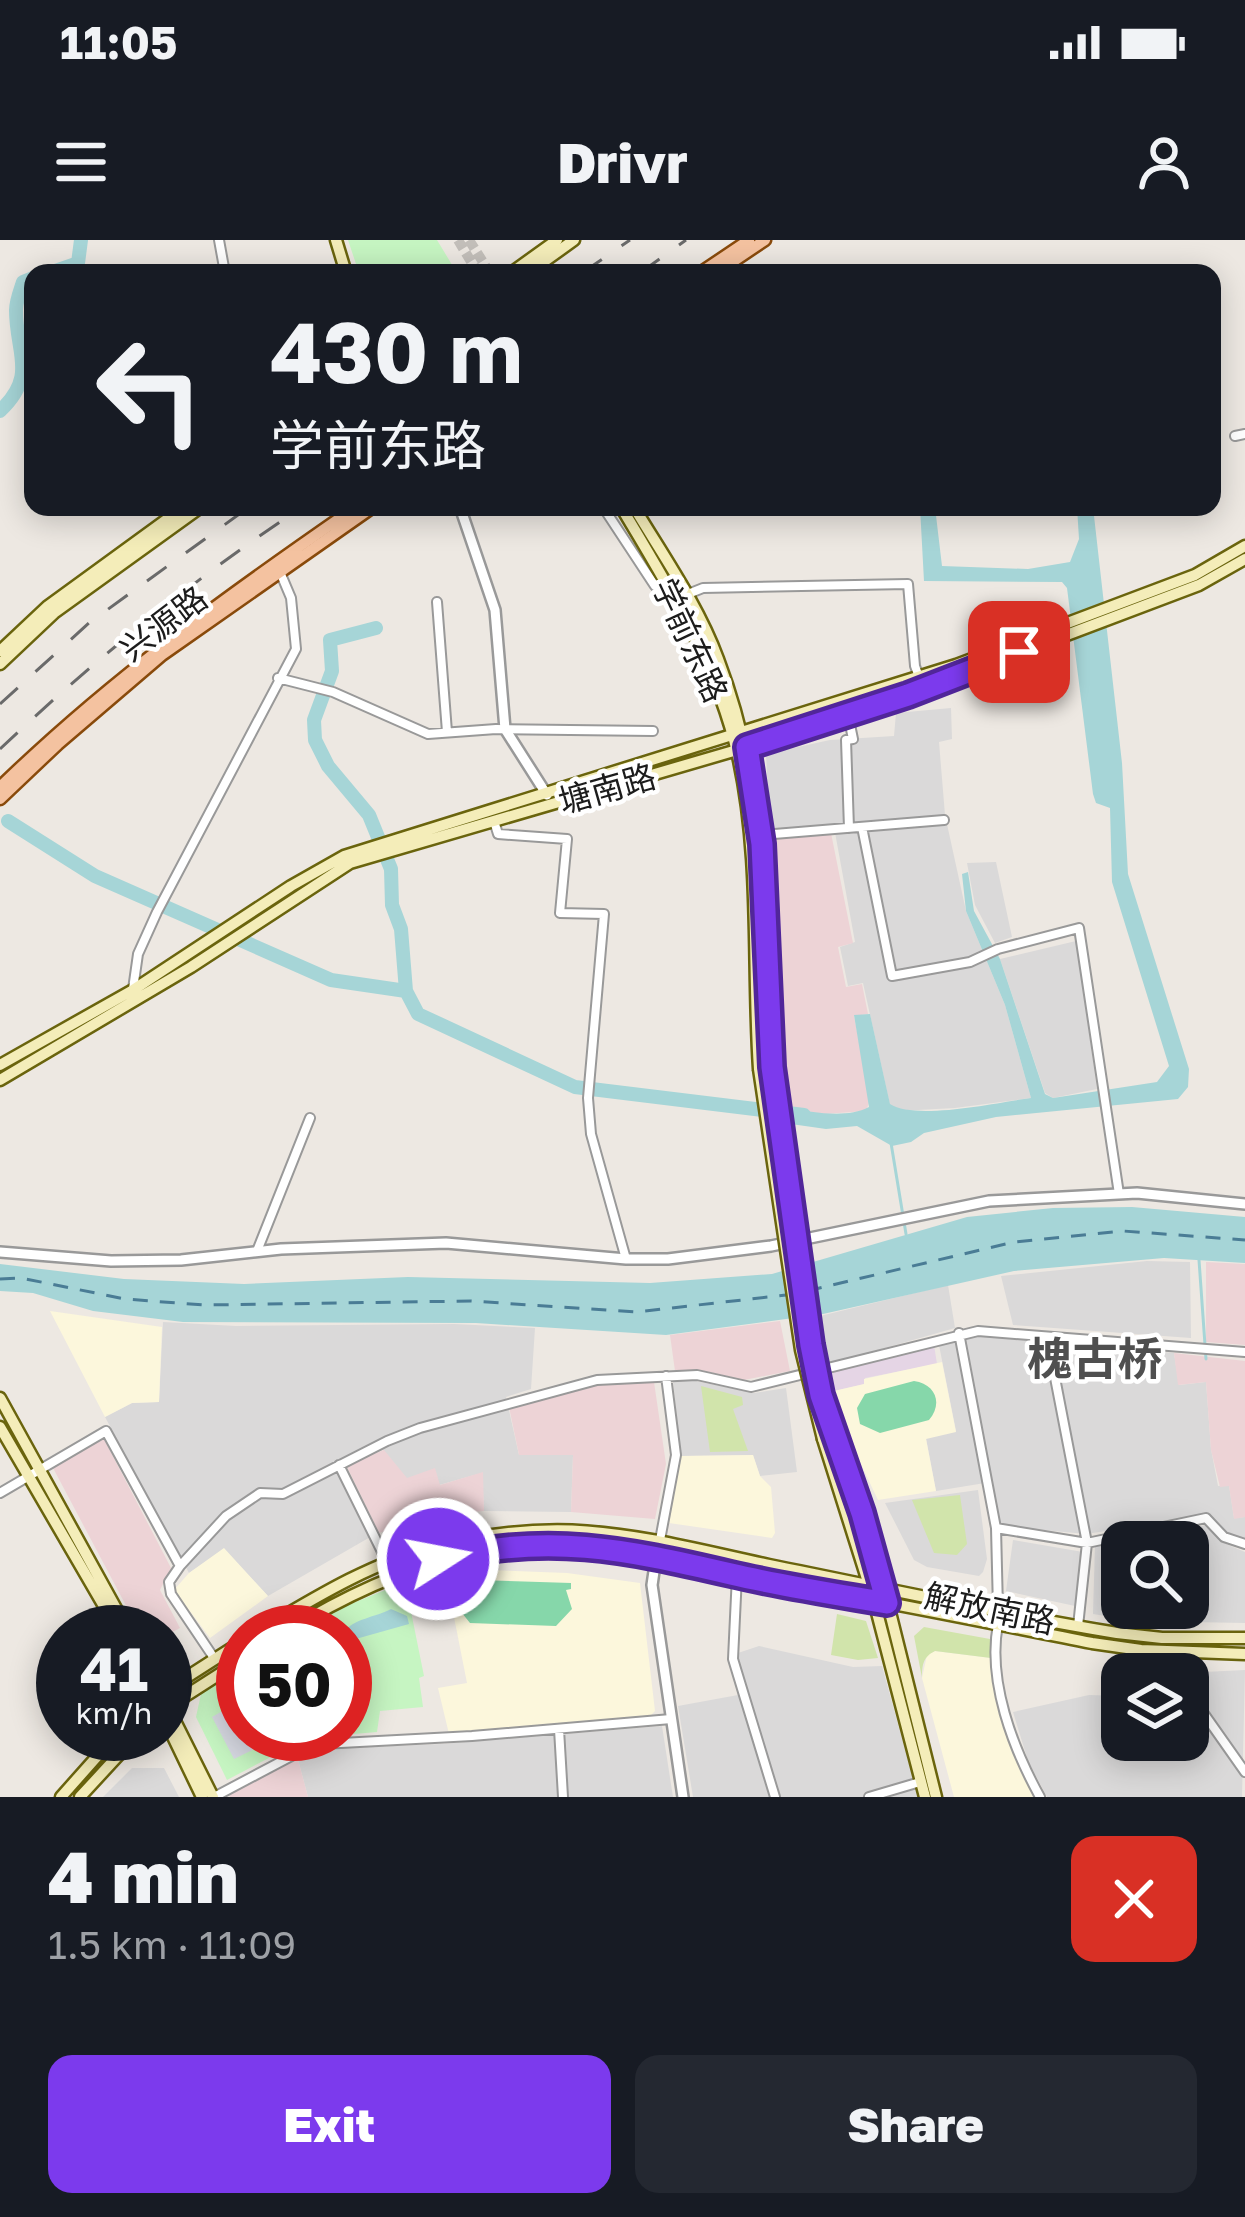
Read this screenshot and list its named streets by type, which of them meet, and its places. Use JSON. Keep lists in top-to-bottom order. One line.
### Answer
{"streets":{"main road":["兴源路","学前东路","塘南路","解放南路"]},"crossings":[["学前东路","塘南路"]],"districts":["槐古桥"],"page":{"status":"11:05","header":"Drivr","turn":["430 m","学前东路"],"speed":"41 km/h","limit":"50","heading":["4 min","1.5 km · 11:09"],"buttons":["Exit","Share"]}}
